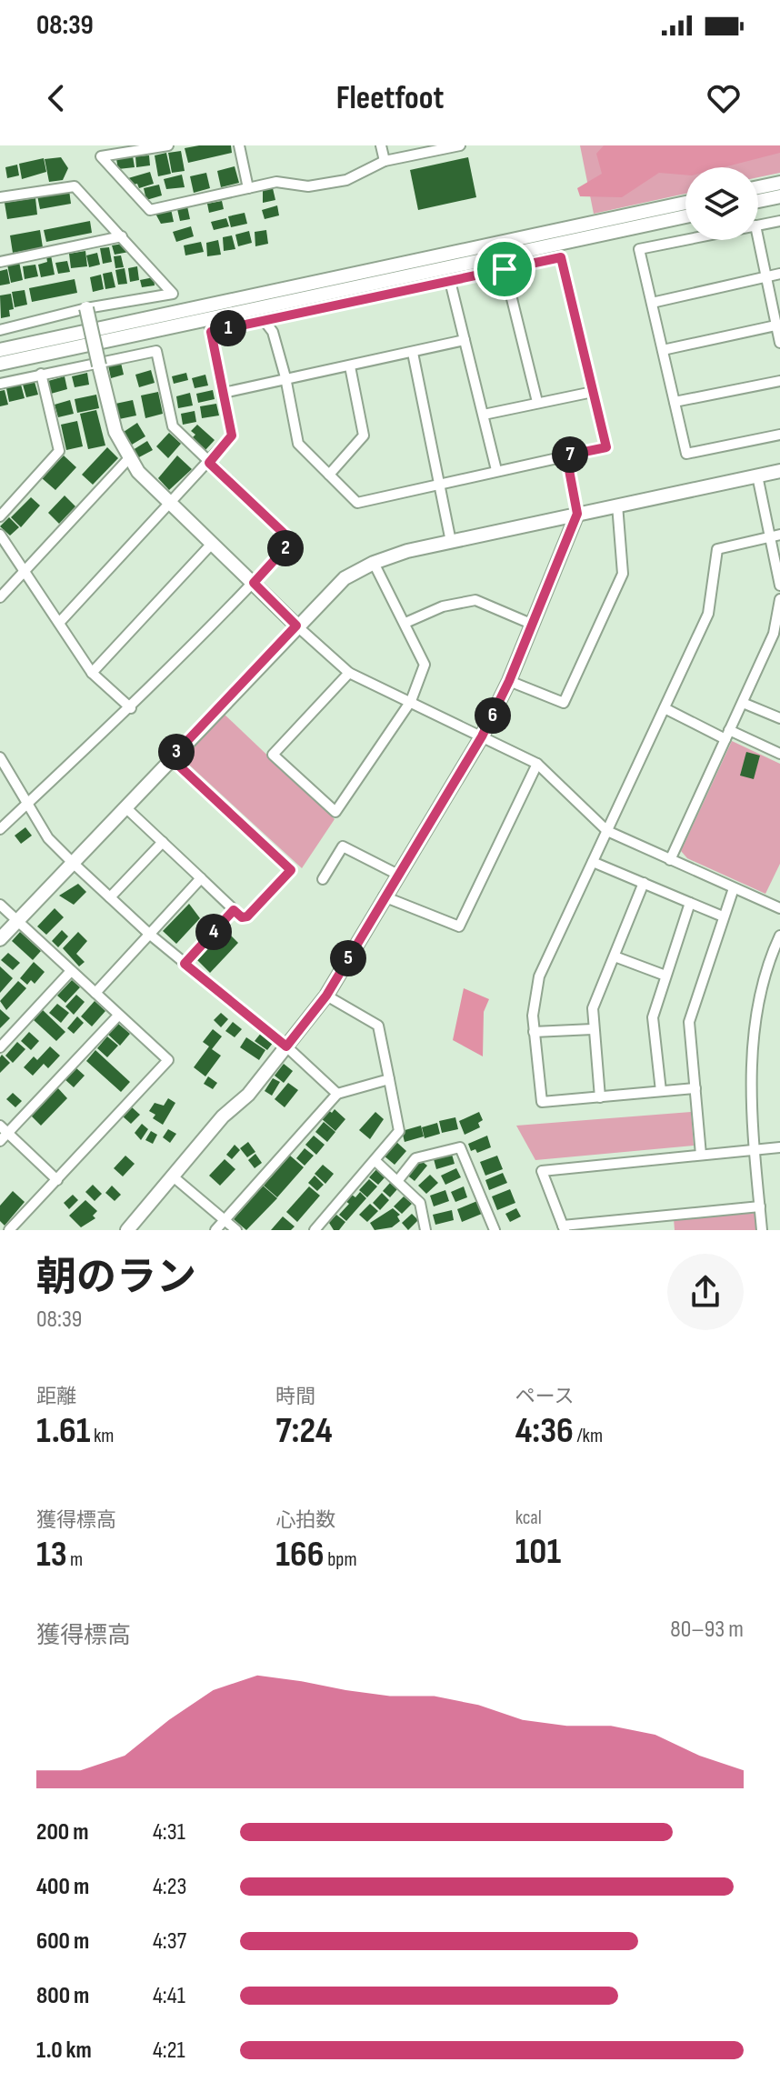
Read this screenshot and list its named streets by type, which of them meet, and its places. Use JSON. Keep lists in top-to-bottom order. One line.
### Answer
{"page":{"status":"08:39","header":"Fleetfoot","pins":["1","7","2","6","3","4","5"],"heading":["朝のラン","08:39"],"stats":[["距離","1.61 km"],["時間","7:24"],["ペース","4:36 /km"],["獲得標高","13 m"],["心拍数","166 bpm"],["kcal","101"]],"chart":["獲得標高","80–93 m"],"list":[{"name":"200 m","note":"4:31"},{"name":"400 m","note":"4:23"},{"name":"600 m","note":"4:37"},{"name":"800 m","note":"4:41"},{"name":"1.0 km","note":"4:21"}]}}
